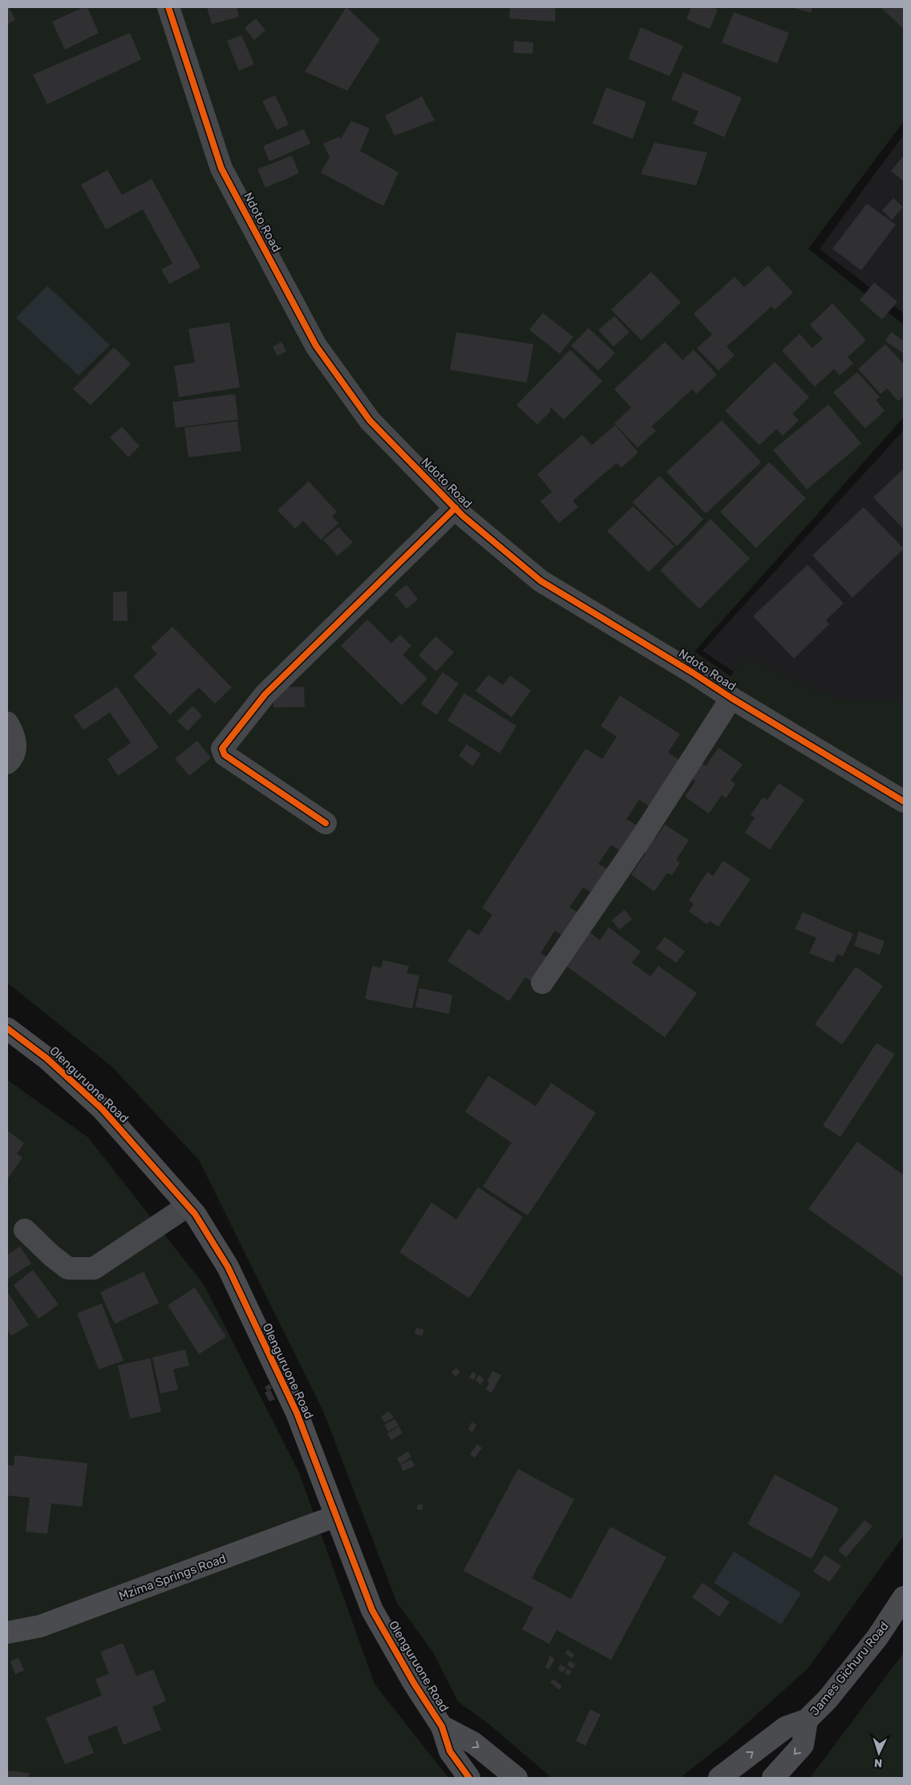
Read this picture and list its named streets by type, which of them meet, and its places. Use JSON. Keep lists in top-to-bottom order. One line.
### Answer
{"streets":{"street":["Ndoto Road","Olenguruone Road","Mzima Springs Road","James Gichuru Road"]},"crossings":[["Olenguruone Road","Mzima Springs Road"]],"north":"bottom"}
